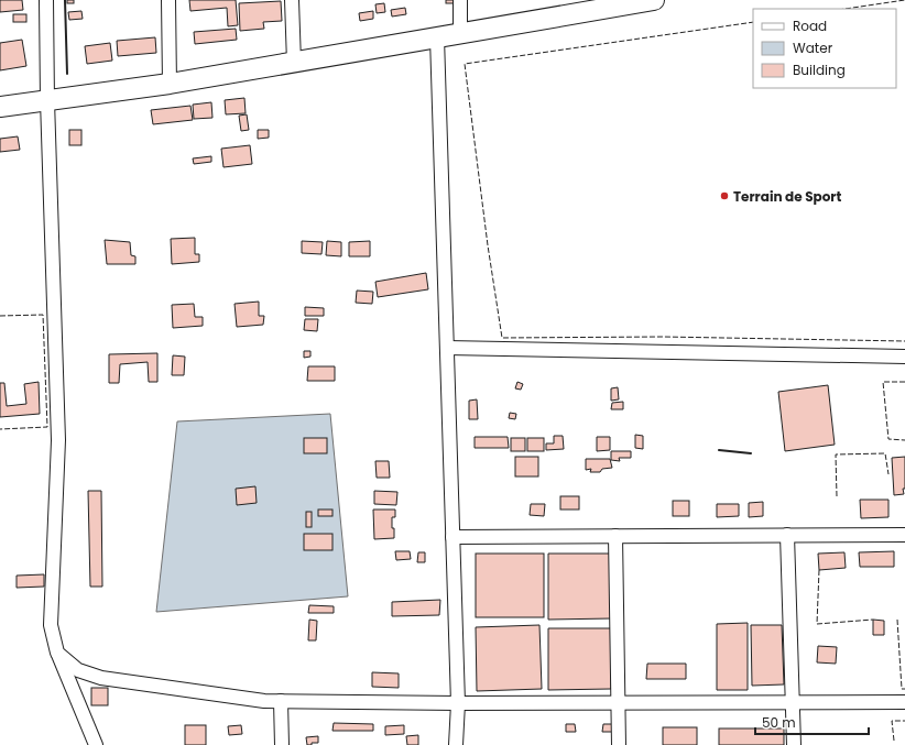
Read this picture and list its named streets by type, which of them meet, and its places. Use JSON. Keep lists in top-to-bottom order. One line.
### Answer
{"places":["Terrain de Sport"],"legend":["Road","Water","Building"],"scale_bar":"50 m"}
